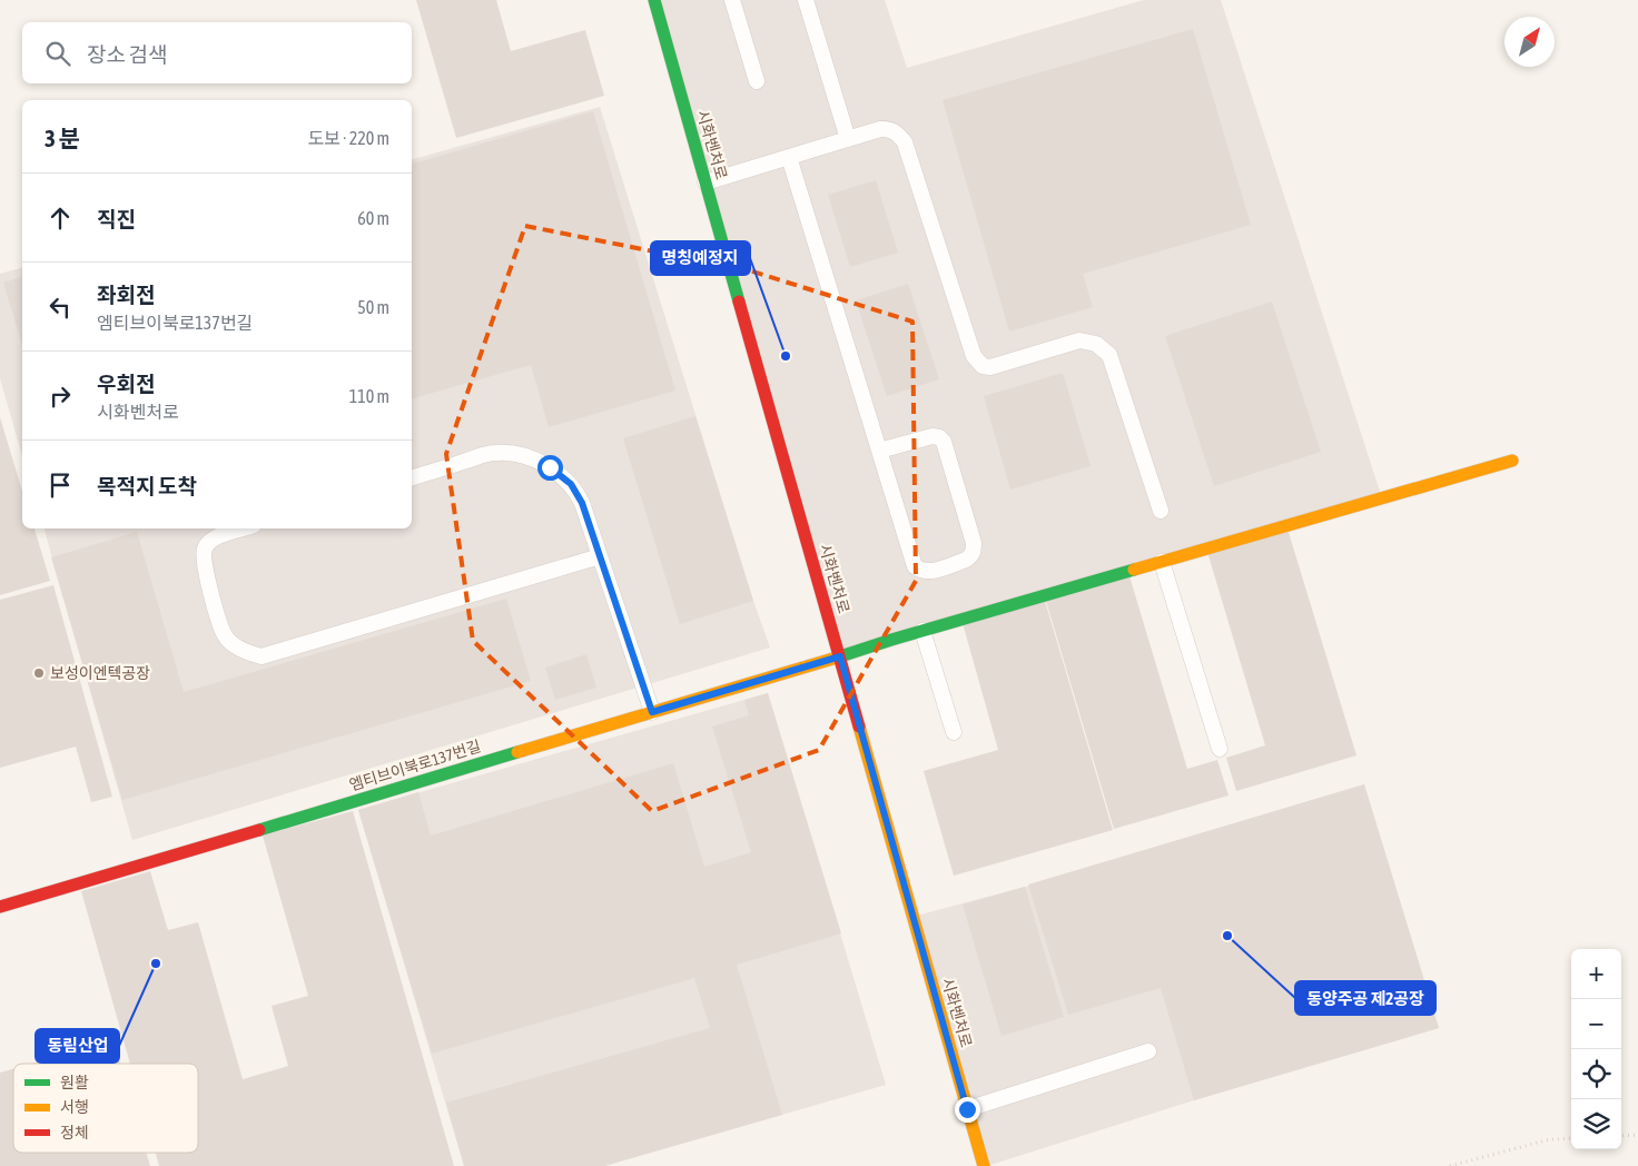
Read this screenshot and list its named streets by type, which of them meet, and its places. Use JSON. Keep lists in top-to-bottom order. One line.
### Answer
{"streets":{"street":["시화벤처로","엠티브이북로137번길"]},"crossings":[["시화벤처로","엠티브이북로137번길"]],"places":["명칭예정지","보성이엔텍공장","동양주공 제2공장","동림산업"],"legend":["원활","서행","정체"],"north":"top right","page":{"search":"장소 검색","heading":["3 분","도보 · 220 m"],"list":[["직진","60 m"],["좌회전","엠티브이북로137번길","50 m"],["우회전","시화벤처로","110 m"],"목적지 도착"],"map_buttons":["+","−"]}}
